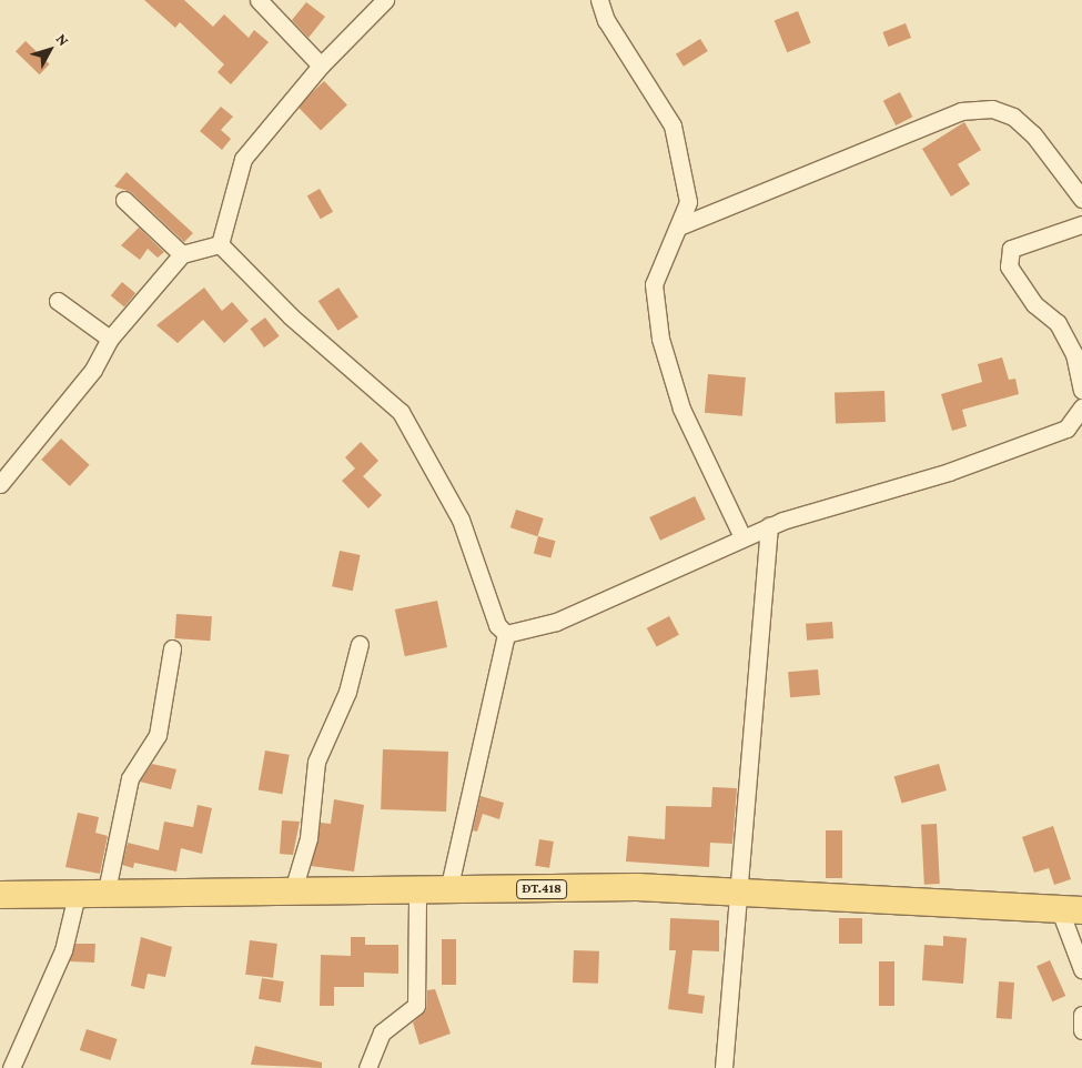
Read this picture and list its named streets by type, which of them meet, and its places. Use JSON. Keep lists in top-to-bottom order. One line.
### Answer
{"streets":{"main road":["ĐT.418"]},"north":"top right"}
